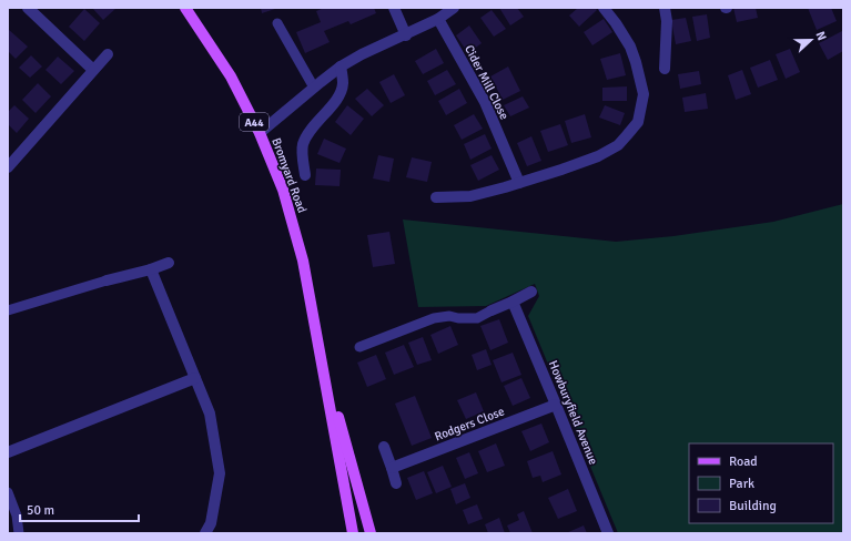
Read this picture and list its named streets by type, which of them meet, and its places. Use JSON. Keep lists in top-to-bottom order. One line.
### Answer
{"streets":{"main road":["A44","Bromyard Road"],"street":["Cider Mill Close","Howburyfield Avenue","Rodgers Close"]},"crossings":[["Howburyfield Avenue","Rodgers Close"]],"legend":["Road","Park","Building"],"scale_bar":"50 m","north":"right"}
